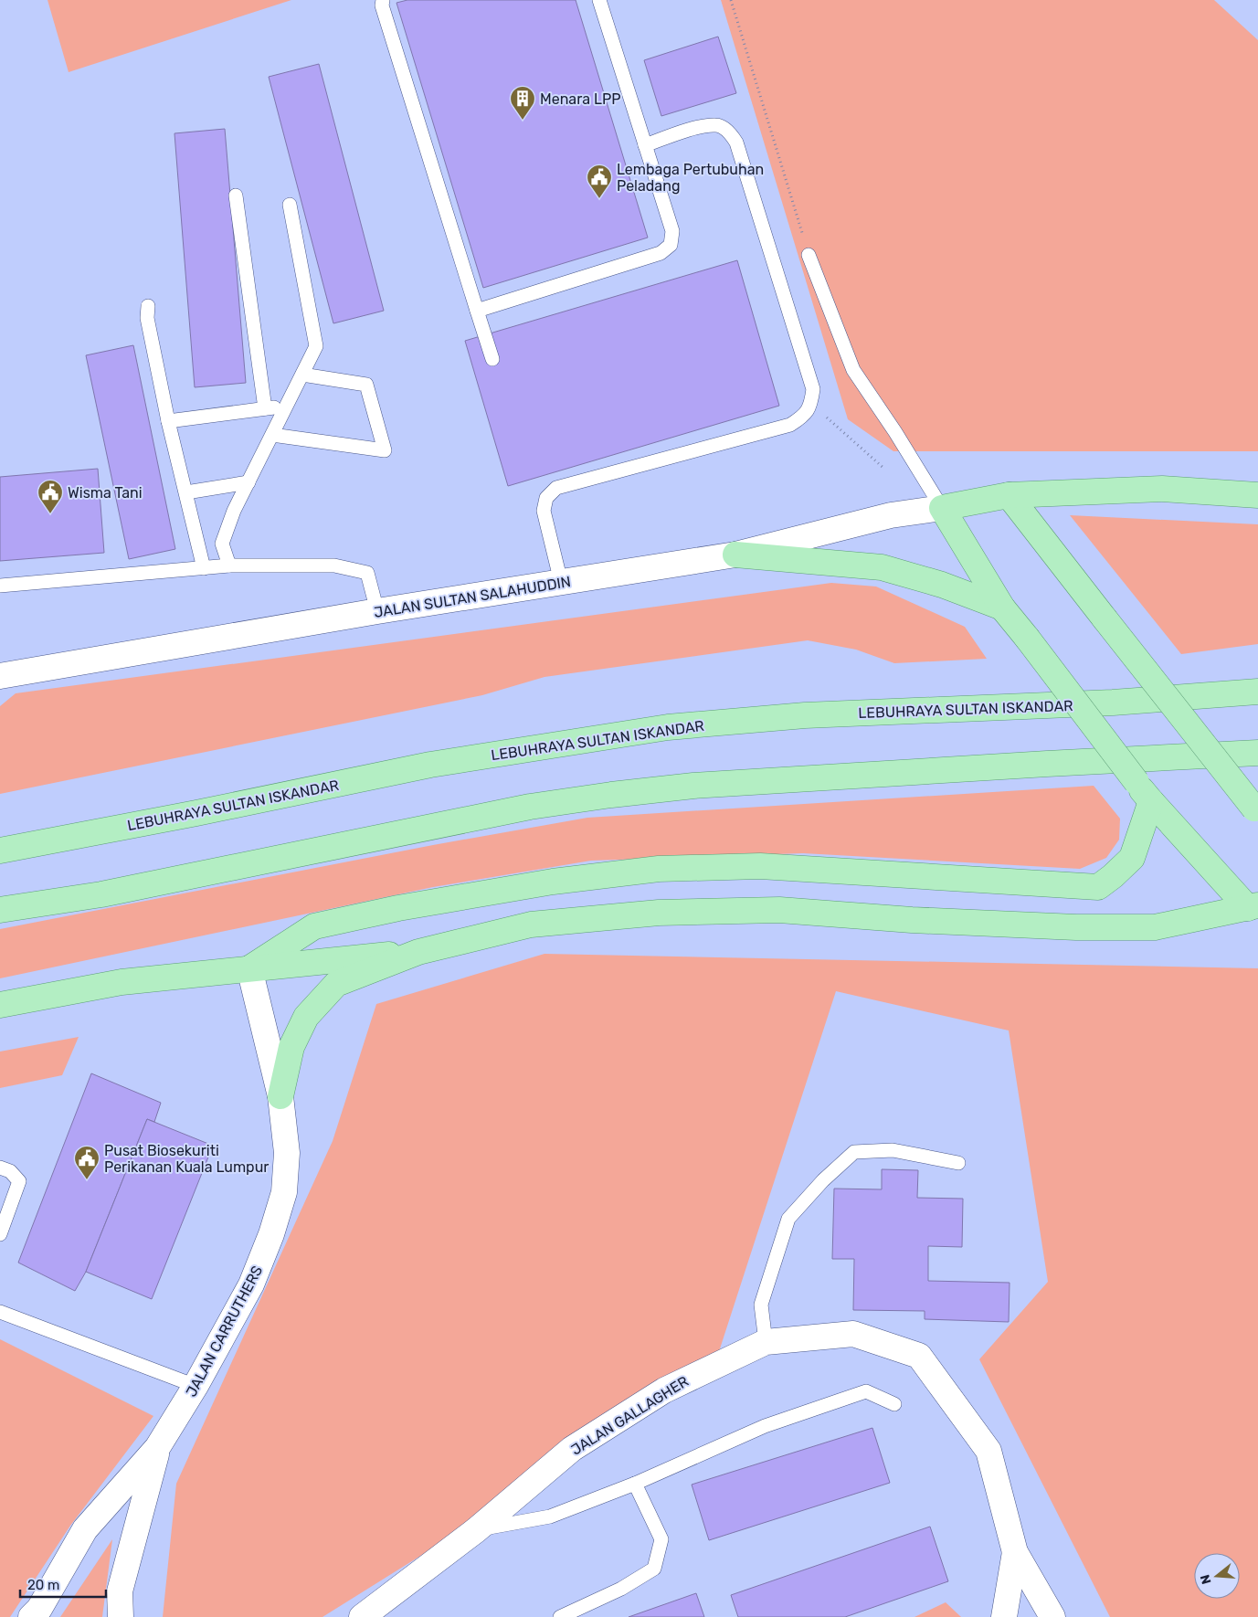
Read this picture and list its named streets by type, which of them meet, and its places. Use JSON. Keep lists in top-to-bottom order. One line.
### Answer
{"streets":{"main road":["LEBUHRAYA SULTAN ISKANDAR"],"street":["JALAN SULTAN SALAHUDDIN","JALAN CARRUTHERS","JALAN GALLAGHER"]},"places":{"building":["Menara LPP"],"public building":["Lembaga Pertubuhan Peladang","Wisma Tani","Pusat Biosekuriti Perikanan Kuala Lumpur"]},"scale_bar":"20 m","north":"left"}
